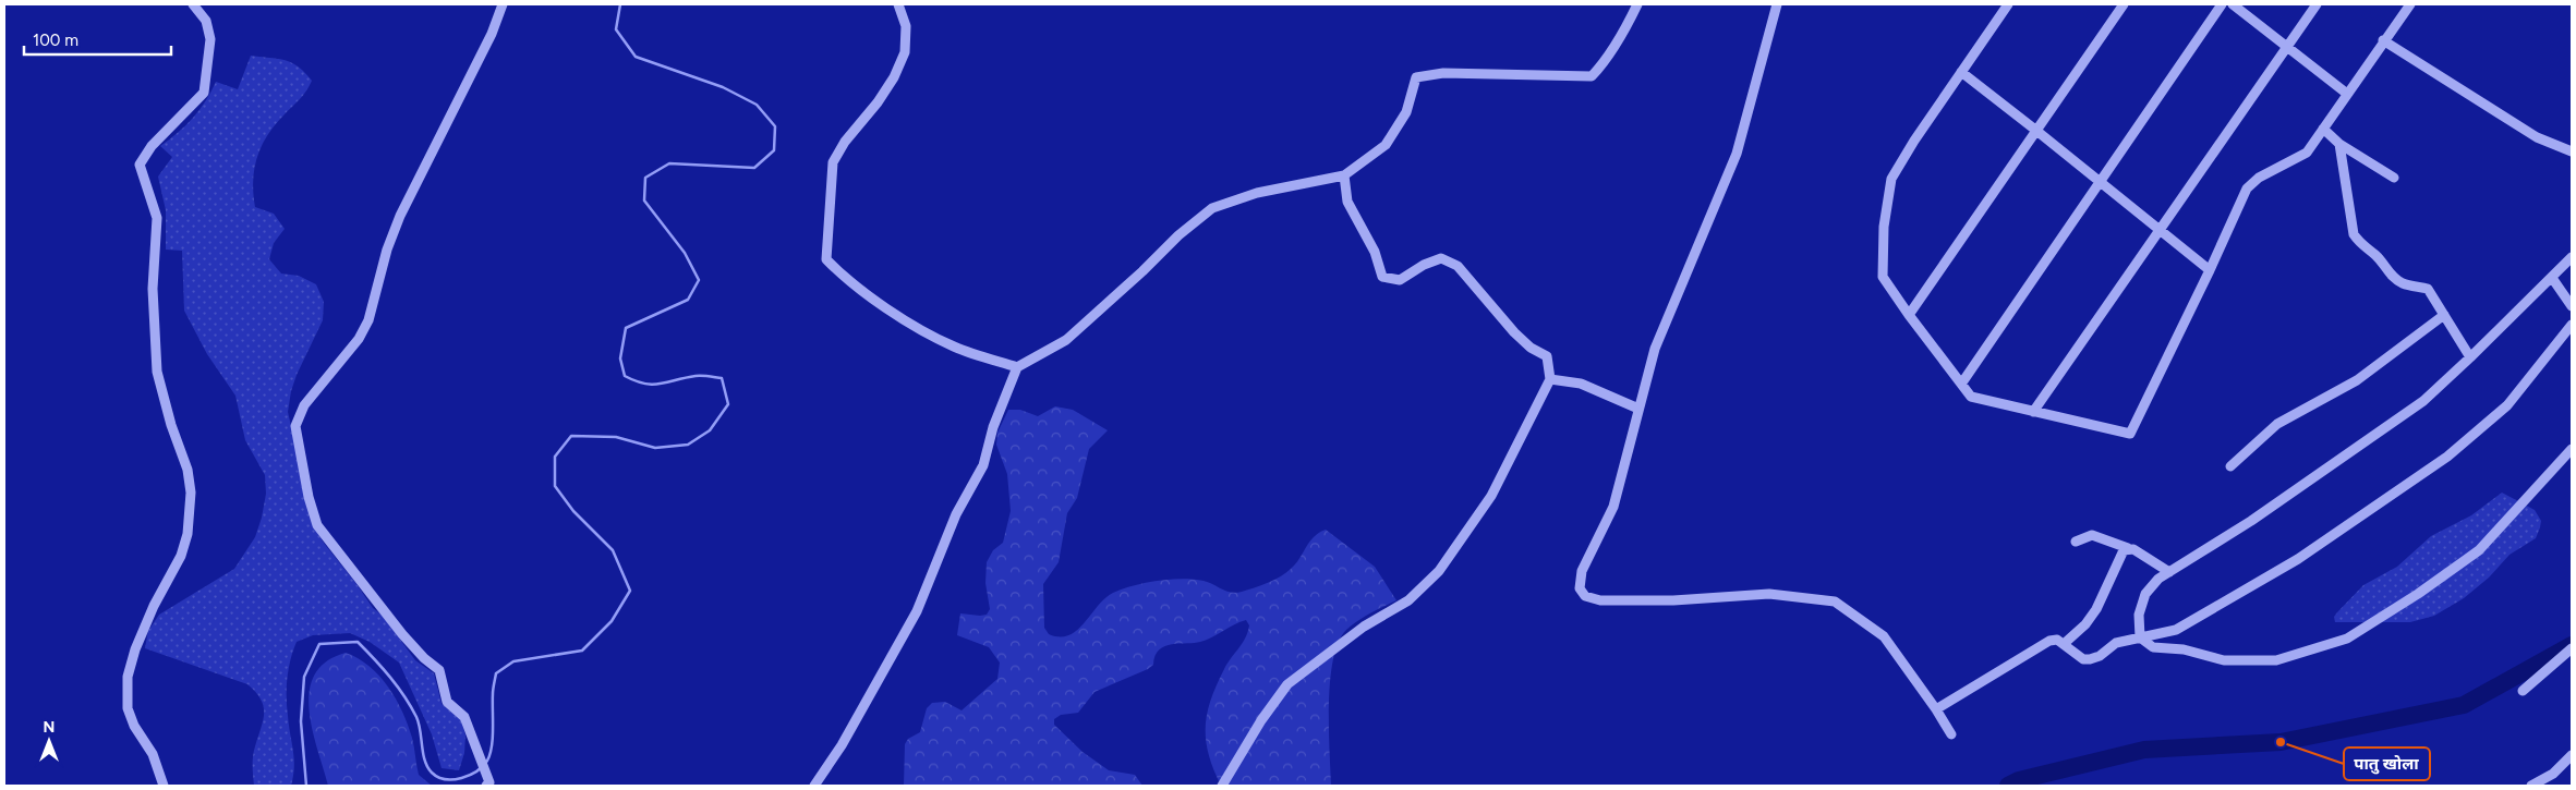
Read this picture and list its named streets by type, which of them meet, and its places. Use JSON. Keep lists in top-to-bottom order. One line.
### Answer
{"places":["पातु खोला"],"scale_bar":"100 m","north":"top"}
